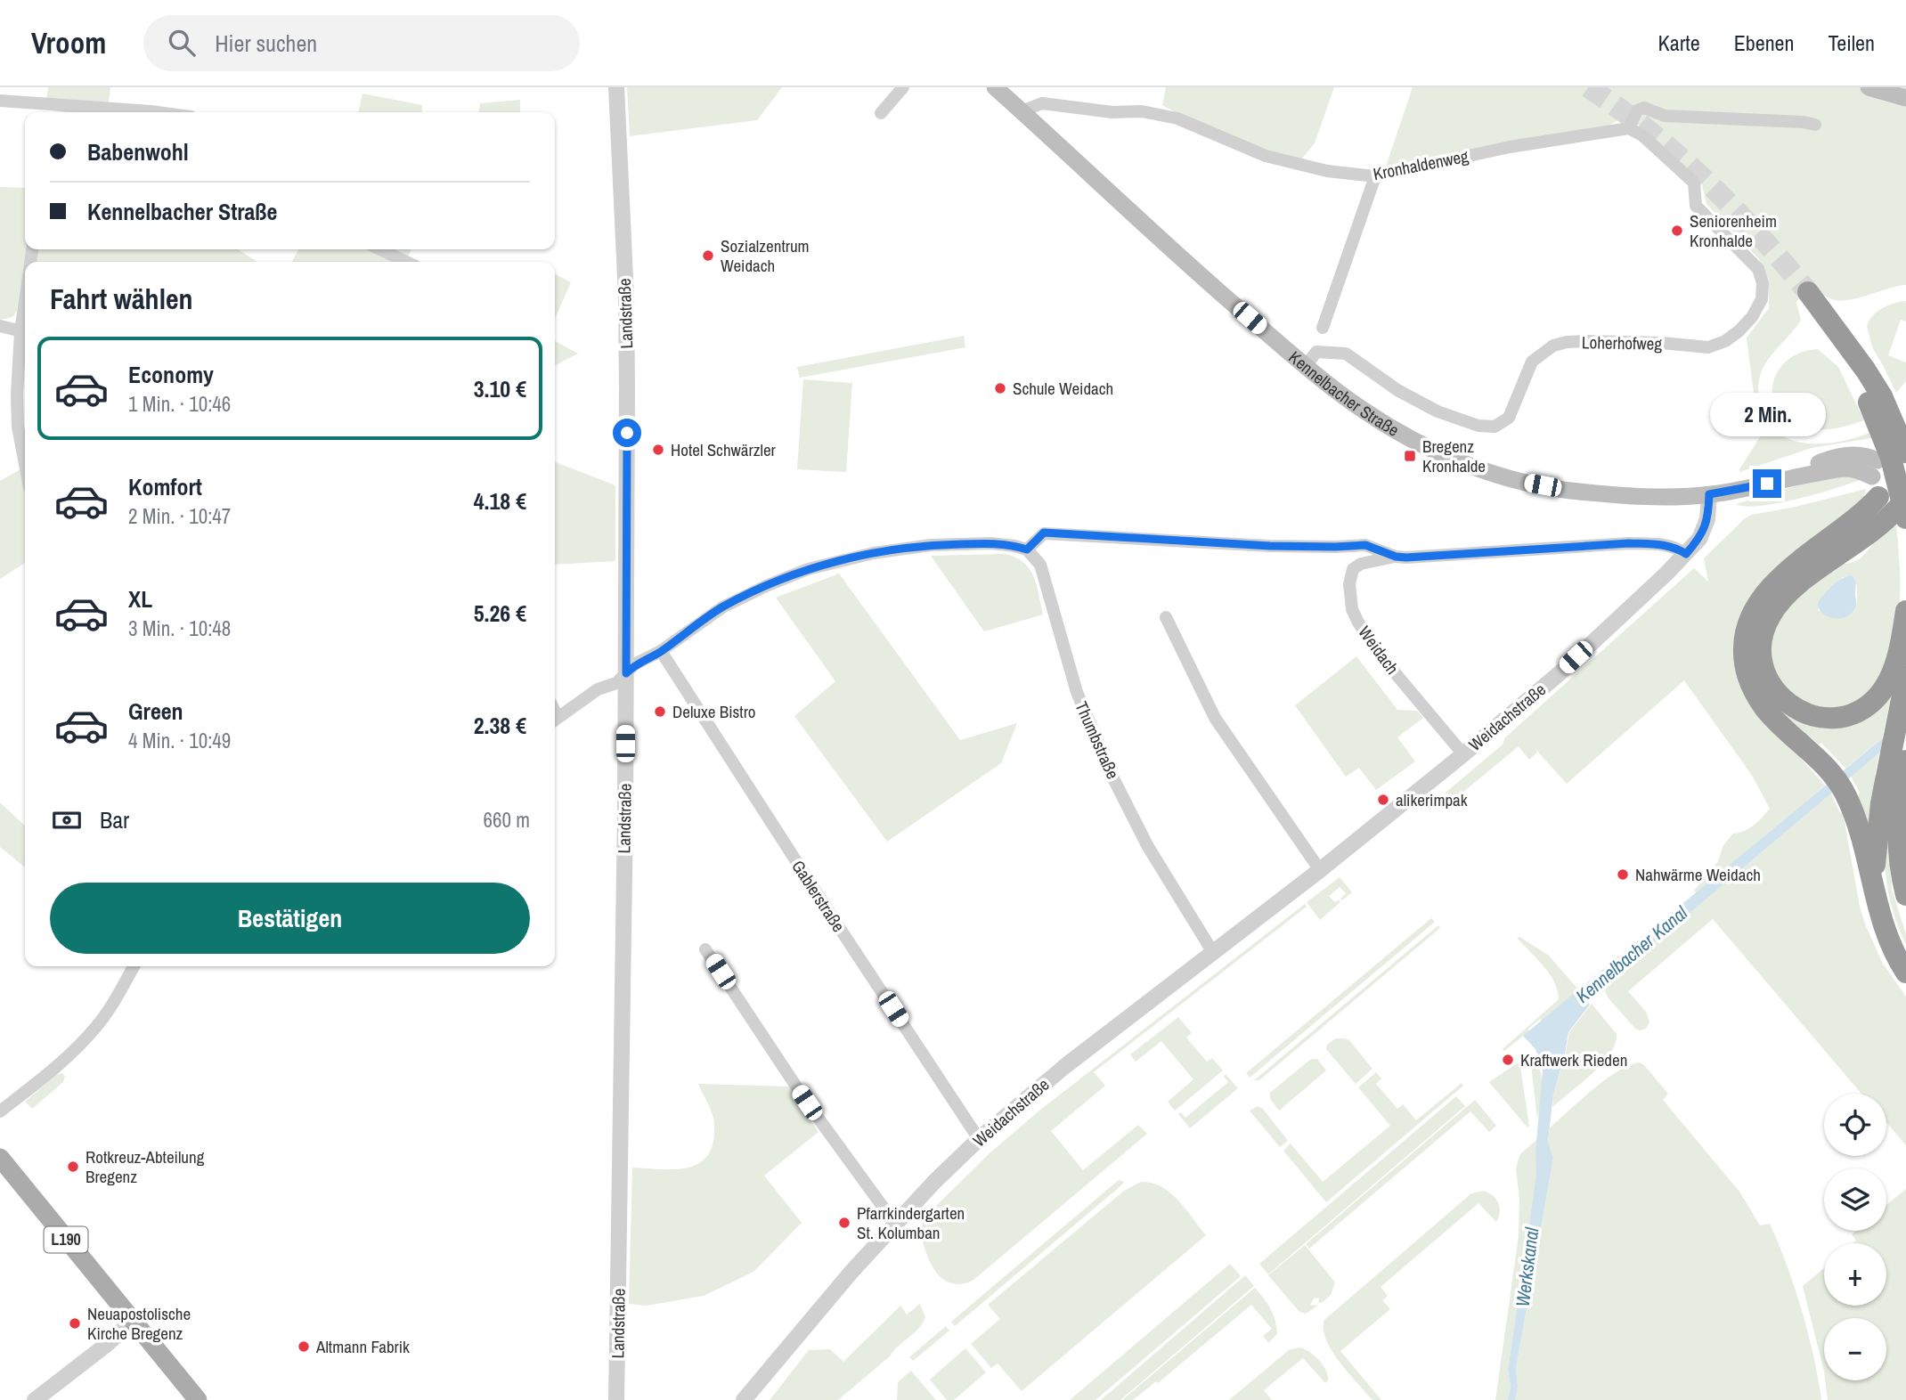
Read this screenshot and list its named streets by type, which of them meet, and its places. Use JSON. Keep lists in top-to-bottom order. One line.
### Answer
{"streets":{"main road":["Kennelbacher Straße","L190"],"street":["Kronhaldenweg","Landstraße","Loherhofweg","Weidach","Weidachstraße","Thumbstraße","Gablerstraße"]},"crossings":[["Kronhaldenweg","Loherhofweg"],["Kronhaldenweg","Kennelbacher Straße"],["Loherhofweg","Kennelbacher Straße"],["Kennelbacher Straße","Weidachstraße"],["Weidach","Weidachstraße"],["Weidachstraße","Thumbstraße"],["Weidachstraße","Gablerstraße"]],"water":["Kennelbacher Kanal","Werkskanal"],"places":{"other":["Seniorenheim Kronhalde","Sozialzentrum Weidach","Schule Weidach","Hotel Schwärzler","Deluxe Bistro","alikerimpak","Nahwärme Weidach","Kraftwerk Rieden","Rotkreuz-Abteilung Bregenz","Pfarrkindergarten St. Kolumban","Neuapostolische Kirche Bregenz","Altmann Fabrik"],"transit":["Bregenz Kronhalde"]},"page":{"header":"Vroom","search":"Hier suchen","nav":["Karte","Ebenen","Teilen"],"banner":["Babenwohl","Kennelbacher Straße"],"heading":"Fahrt wählen","list":[{"name":"Economy","note":"1 Min. · 10:46","value":"3.10 €"},{"name":"Komfort","note":"2 Min. · 10:47","value":"4.18 €"},{"name":"XL","note":"3 Min. · 10:48","value":"5.26 €"},{"name":"Green","note":"4 Min. · 10:49","value":"2.38 €"}],"bubble":"2 Min.","pay":["Bar","660 m"],"buttons":"Bestätigen","map_buttons":["+","−"]}}
